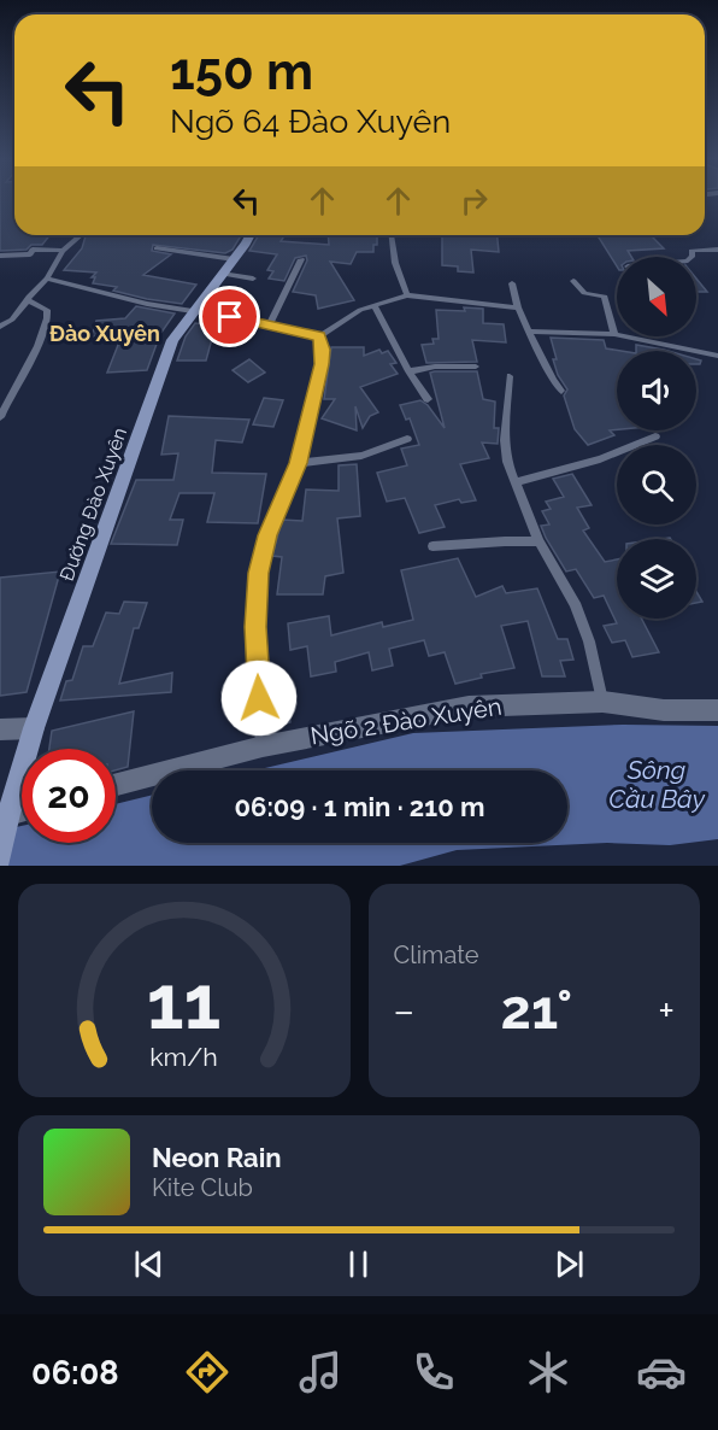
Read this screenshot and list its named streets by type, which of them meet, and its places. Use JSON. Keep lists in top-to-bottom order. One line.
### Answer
{"streets":{"street":["Đường Đào Xuyên","Ngõ 2 Đào Xuyên"]},"districts":["Đào Xuyên"],"water":["Sông Cầu Bây"],"north":"bottom right","page":{"turn":["150 m","Ngõ 64 Đào Xuyên"],"limit":"20","trip":"06:09 · 1 min · 210 m","tile":"Climate","heat":["−","21°","+"],"song":["Neon Rain","Kite Club"],"tabs":"06:08","gauge":["11","km/h"]}}
